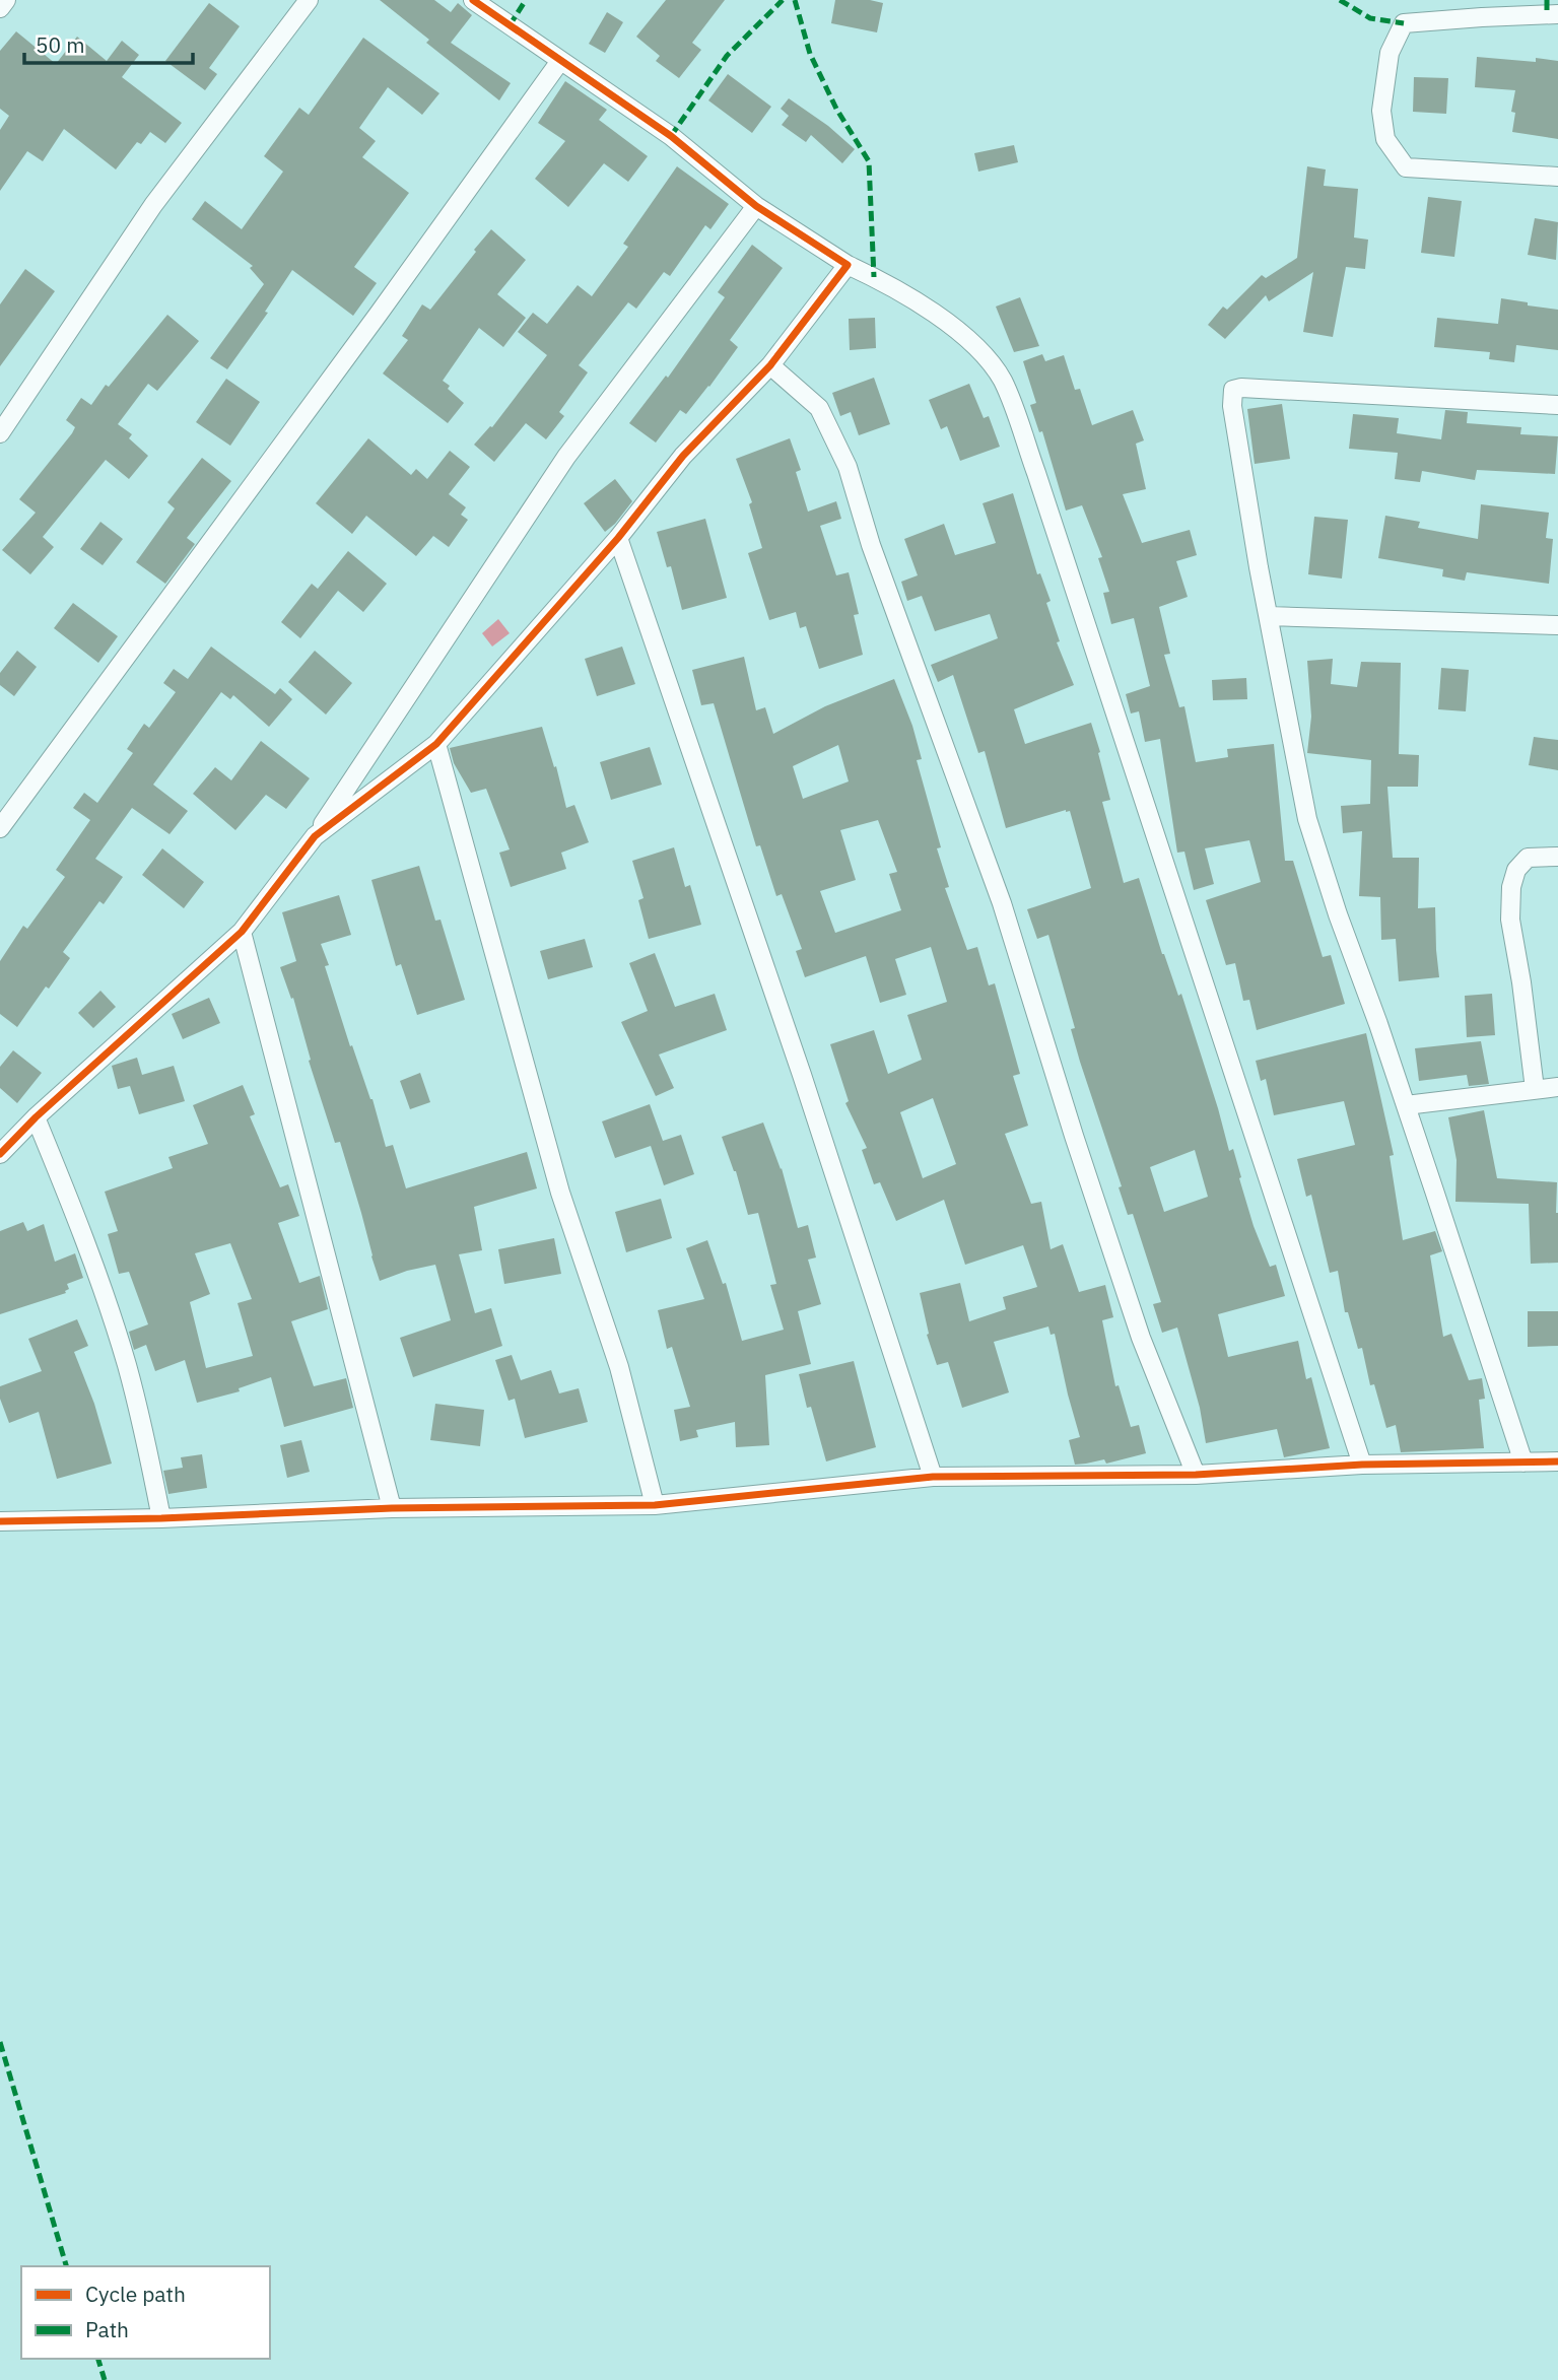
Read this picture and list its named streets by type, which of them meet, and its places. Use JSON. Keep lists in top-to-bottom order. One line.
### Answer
{"legend":["Cycle path","Path"],"scale_bar":"50 m"}
